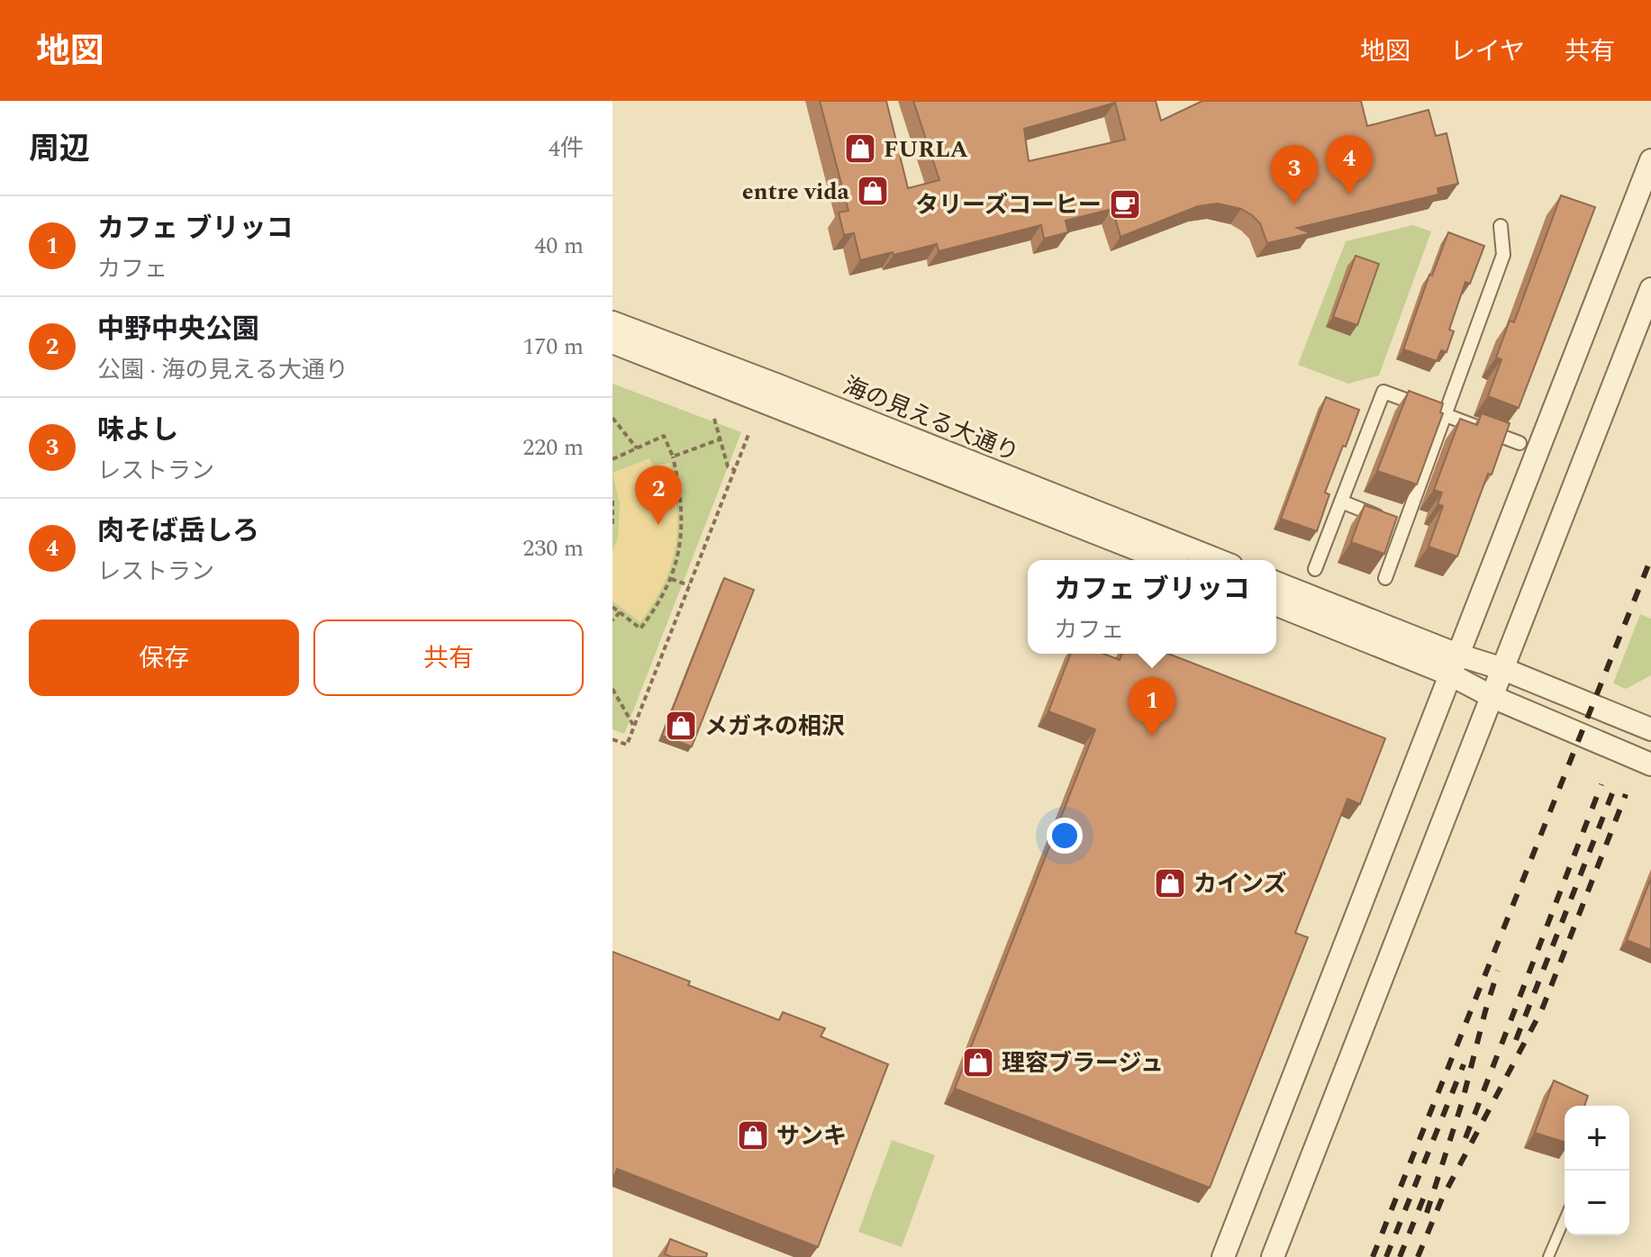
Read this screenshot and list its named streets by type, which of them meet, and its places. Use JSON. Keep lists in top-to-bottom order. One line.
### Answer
{"streets":{"street":["海の見える大通り"]},"places":{"shop":["FURLA","entre vida","メガネの相沢","カインズ","理容ブラージュ","サンキ"],"cafe":["タリーズコーヒー"]},"page":{"header":"地図","nav":["地図","レイヤ","共有"],"heading":["周辺","4件"],"pins":["4","3","2","1"],"list":[{"mark":"1","name":"カフェ ブリッコ","note":"カフェ","value":"40 m"},{"mark":"2","name":"中野中央公園","note":"公園 · 海の見える大通り","value":"170 m"},{"mark":"3","name":"味よし","note":"レストラン","value":"220 m"},{"mark":"4","name":"肉そば岳しろ","note":"レストラン","value":"230 m"}],"popup":["カフェ ブリッコ","カフェ"],"buttons":["保存","共有"],"map_buttons":["+","−"]}}
